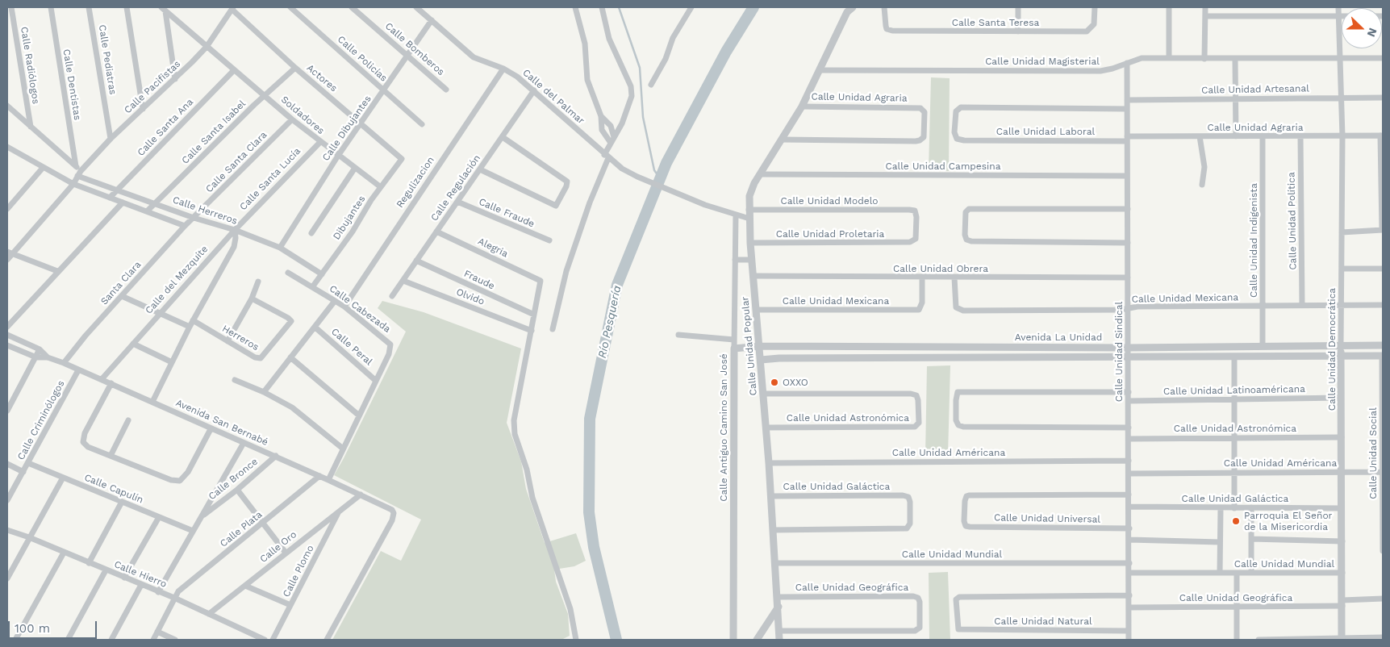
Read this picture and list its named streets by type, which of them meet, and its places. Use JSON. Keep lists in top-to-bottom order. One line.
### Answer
{"streets":{"street":["Calle Santa Teresa","Calle Bomberos","Calle Policías","Calle Pediatras","Calle Unidad Magisterial","Calle Radiólogos","Actores","Calle Dentistas","Calle Pacifistas","Calle Unidad Artesanal","Calle del Palmar","Calle Unidad Agraria","Soldadores","Calle Santa Ana","Calle Dibujantes","Calle Unidad Laboral","Calle Santa Isabel","Calle Santa Clara","Calle Unidad Campesina","Calle Santa Lucía","Regulizacion","Calle Regulación","Calle Unidad Modelo","Calle Herreros","Calle Fraude","Dibujantes","Calle Unidad Política","Calle Unidad Proletaria","Calle Unidad Indigenista","Alegria","Calle Unidad Obrera","Calle del Mezquite","Fraude","Santa Clara","Olvido","Calle Unidad Mexicana","Calle Cabezada","Avenida La Unidad","Herreros","Calle Unidad Popular","Calle Peral","Calle Unidad Democrática","Calle Unidad Sindical","Calle Unidad Latinoaméricana","Calle Unidad Astronómica","Calle Criminólogos","Avenida San Bernabé","Calle Antiguo Camino San José","Calle Unidad Américana","Calle Unidad Social","Calle Bronce","Calle Unidad Galáctica","Calle Capulín","Calle Unidad Universal","Calle Plata","Calle Oro","Calle Unidad Mundial","Calle Plomo","Calle Hierro","Calle Unidad Geográfica","Calle Unidad Natural"]},"crossings":[["Calle Bomberos","Calle Dibujantes"],["Calle Policías","Calle Dibujantes"],["Calle Pediatras","Calle Pacifistas"],["Calle Unidad Magisterial","Calle Unidad Popular"],["Calle Unidad Magisterial","Calle Unidad Democrática"],["Calle Unidad Magisterial","Calle Unidad Sindical"],["Calle Radiólogos","Calle Herreros"],["Actores","Calle Pacifistas"],["Actores","Calle Dibujantes"],["Actores","Calle Santa Isabel"],["Actores","Dibujantes"],["Calle Dentistas","Calle Herreros"],["Calle Pacifistas","Soldadores"],["Calle Pacifistas","Calle Herreros"],["Calle Unidad Artesanal","Calle Unidad Democrática"],["Calle Unidad Artesanal","Calle Unidad Sindical"],["Calle del Palmar","Calle Dibujantes"],["Calle del Palmar","Regulizacion"],["Calle del Palmar","Calle Regulación"],["Calle del Palmar","Calle Unidad Popular"],["Calle del Palmar","Calle Antiguo Camino San José"],["Calle Unidad Agraria","Calle Unidad Laboral"],["Calle Unidad Agraria","Calle Unidad Política"],["Calle Unidad Agraria","Calle Unidad Indigenista"],["Calle Unidad Agraria","Calle Unidad Popular"],["Calle Unidad Agraria","Calle Unidad Democrática"],["Calle Unidad Agraria","Calle Unidad Sindical"],["Soldadores","Calle Santa Ana"],["Soldadores","Calle Dibujantes"],["Soldadores","Calle Santa Isabel"],["Soldadores","Calle Santa Clara"],["Soldadores","Calle Santa Lucía"],["Soldadores","Dibujantes"],["Calle Santa Ana","Calle Herreros"],["Calle Dibujantes","Calle Herreros"],["Calle Unidad Laboral","Calle Unidad Sindical"],["Calle Santa Isabel","Calle Herreros"],["Calle Santa Clara","Calle Herreros"],["Calle Santa Clara","Santa Clara"],["Calle Unidad Campesina","Calle Unidad Popular"],["Calle Unidad Campesina","Calle Unidad Sindical"],["Calle Santa Lucía","Calle Herreros"],["Calle Santa Lucía","Calle del Mezquite"],["Regulizacion","Calle Cabezada"],["Calle Regulación","Calle Fraude"],["Calle Regulación","Alegria"],["Calle Regulación","Fraude"],["Calle Regulación","Olvido"],["Calle Unidad Modelo","Calle Unidad Proletaria"],["Calle Unidad Modelo","Calle Unidad Popular"],["Calle Herreros","Dibujantes"],["Calle Herreros","Calle del Mezquite"],["Calle Herreros","Santa Clara"],["Dibujantes","Calle Cabezada"],["Calle Unidad Política","Calle Unidad Mexicana"],["Calle Unidad Proletaria","Calle Unidad Popular"],["Calle Unidad Indigenista","Calle Unidad Mexicana"],["Calle Unidad Indigenista","Avenida La Unidad"],["Alegria","Fraude"],["Calle Unidad Obrera","Calle Unidad Mexicana"],["Calle Unidad Obrera","Calle Unidad Popular"],["Calle Unidad Obrera","Calle Unidad Sindical"],["Calle del Mezquite","Avenida San Bernabé"],["Santa Clara","Avenida San Bernabé"],["Calle Unidad Mexicana","Calle Unidad Popular"],["Calle Unidad Mexicana","Calle Unidad Democrática"],["Calle Unidad Mexicana","Calle Unidad Sindical"],["Calle Cabezada","Calle Peral"],["Avenida La Unidad","Calle Unidad Popular"],["Avenida La Unidad","Calle Unidad Democrática"],["Avenida La Unidad","Calle Unidad Sindical"],["Avenida La Unidad","Calle Antiguo Camino San José"],["Avenida La Unidad","Calle Unidad Social"],["Calle Unidad Popular","Calle Unidad Astronómica"],["Calle Unidad Popular","Calle Unidad Américana"],["Calle Unidad Popular","Calle Unidad Galáctica"],["Calle Unidad Popular","Calle Unidad Mundial"],["Calle Unidad Popular","Calle Unidad Geográfica"],["Calle Unidad Democrática","Calle Unidad Latinoaméricana"],["Calle Unidad Democrática","Calle Unidad Astronómica"],["Calle Unidad Democrática","Calle Unidad Américana"],["Calle Unidad Democrática","Calle Unidad Galáctica"],["Calle Unidad Democrática","Calle Unidad Mundial"],["Calle Unidad Democrática","Calle Unidad Geográfica"],["Calle Unidad Sindical","Calle Unidad Latinoaméricana"],["Calle Unidad Sindical","Calle Unidad Astronómica"],["Calle Unidad Sindical","Calle Unidad Américana"],["Calle Unidad Sindical","Calle Unidad Galáctica"],["Calle Unidad Sindical","Calle Unidad Universal"],["Calle Unidad Sindical","Calle Unidad Mundial"],["Calle Unidad Sindical","Calle Unidad Geográfica"],["Calle Unidad Sindical","Calle Unidad Natural"],["Calle Criminólogos","Avenida San Bernabé"],["Calle Criminólogos","Calle Capulín"],["Avenida San Bernabé","Calle Bronce"],["Avenida San Bernabé","Calle Plata"],["Avenida San Bernabé","Calle Oro"],["Calle Unidad Américana","Calle Unidad Social"],["Calle Bronce","Calle Capulín"],["Calle Bronce","Calle Hierro"],["Calle Plata","Calle Hierro"],["Calle Oro","Calle Plomo"],["Calle Oro","Calle Hierro"]],"water":["Río Pesquería"],"places":["OXXO","Parroquia El Señor de la Misericordia"],"scale_bar":"100 m","north":"right"}
